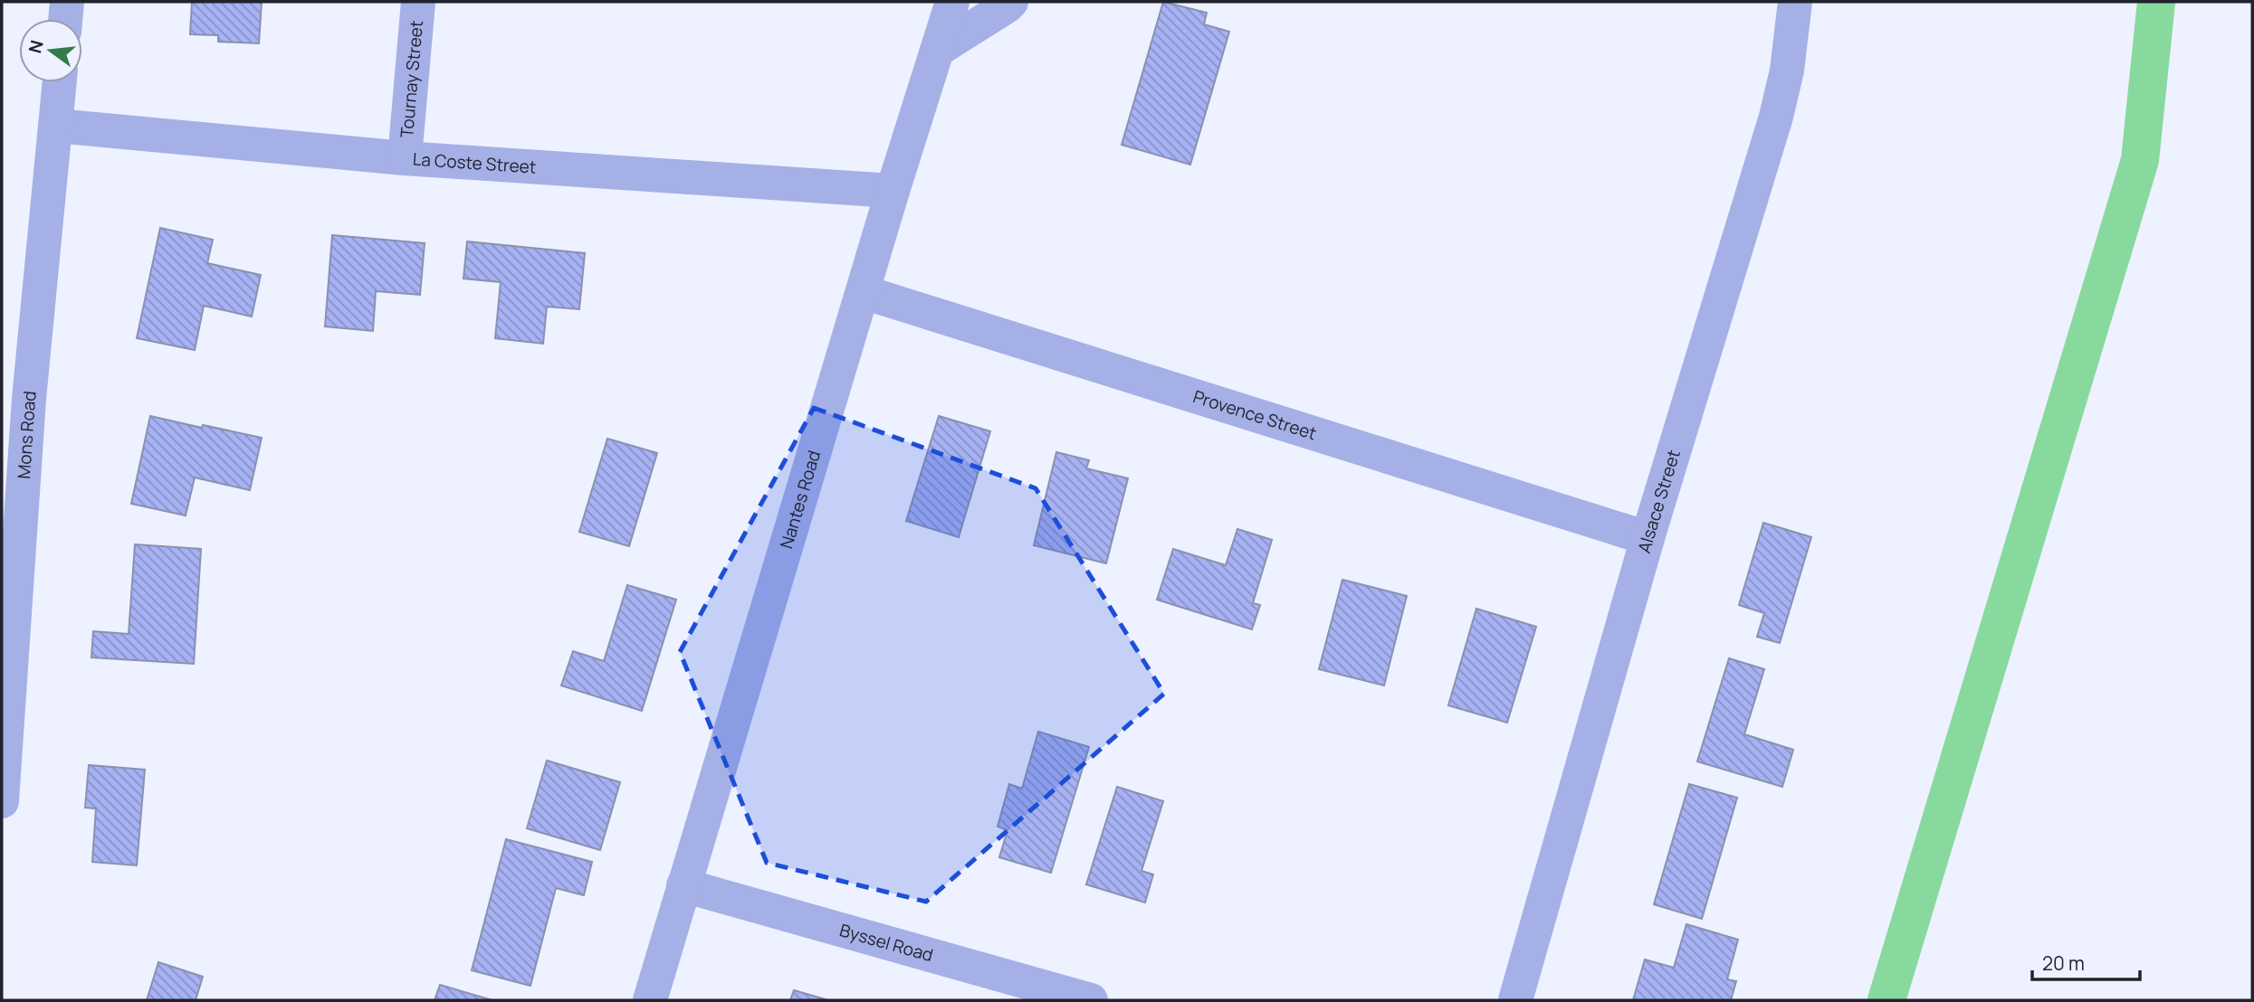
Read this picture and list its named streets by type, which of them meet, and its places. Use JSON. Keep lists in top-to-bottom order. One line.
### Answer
{"streets":{"street":["Tournay Street","La Coste Street","Provence Street","Mons Road","Nantes Road","Alsace Street","Byssel Road"]},"crossings":[["Tournay Street","La Coste Street"],["La Coste Street","Mons Road"],["La Coste Street","Nantes Road"],["Provence Street","Nantes Road"],["Provence Street","Alsace Street"],["Nantes Road","Byssel Road"]],"scale_bar":"20 m","north":"left"}
